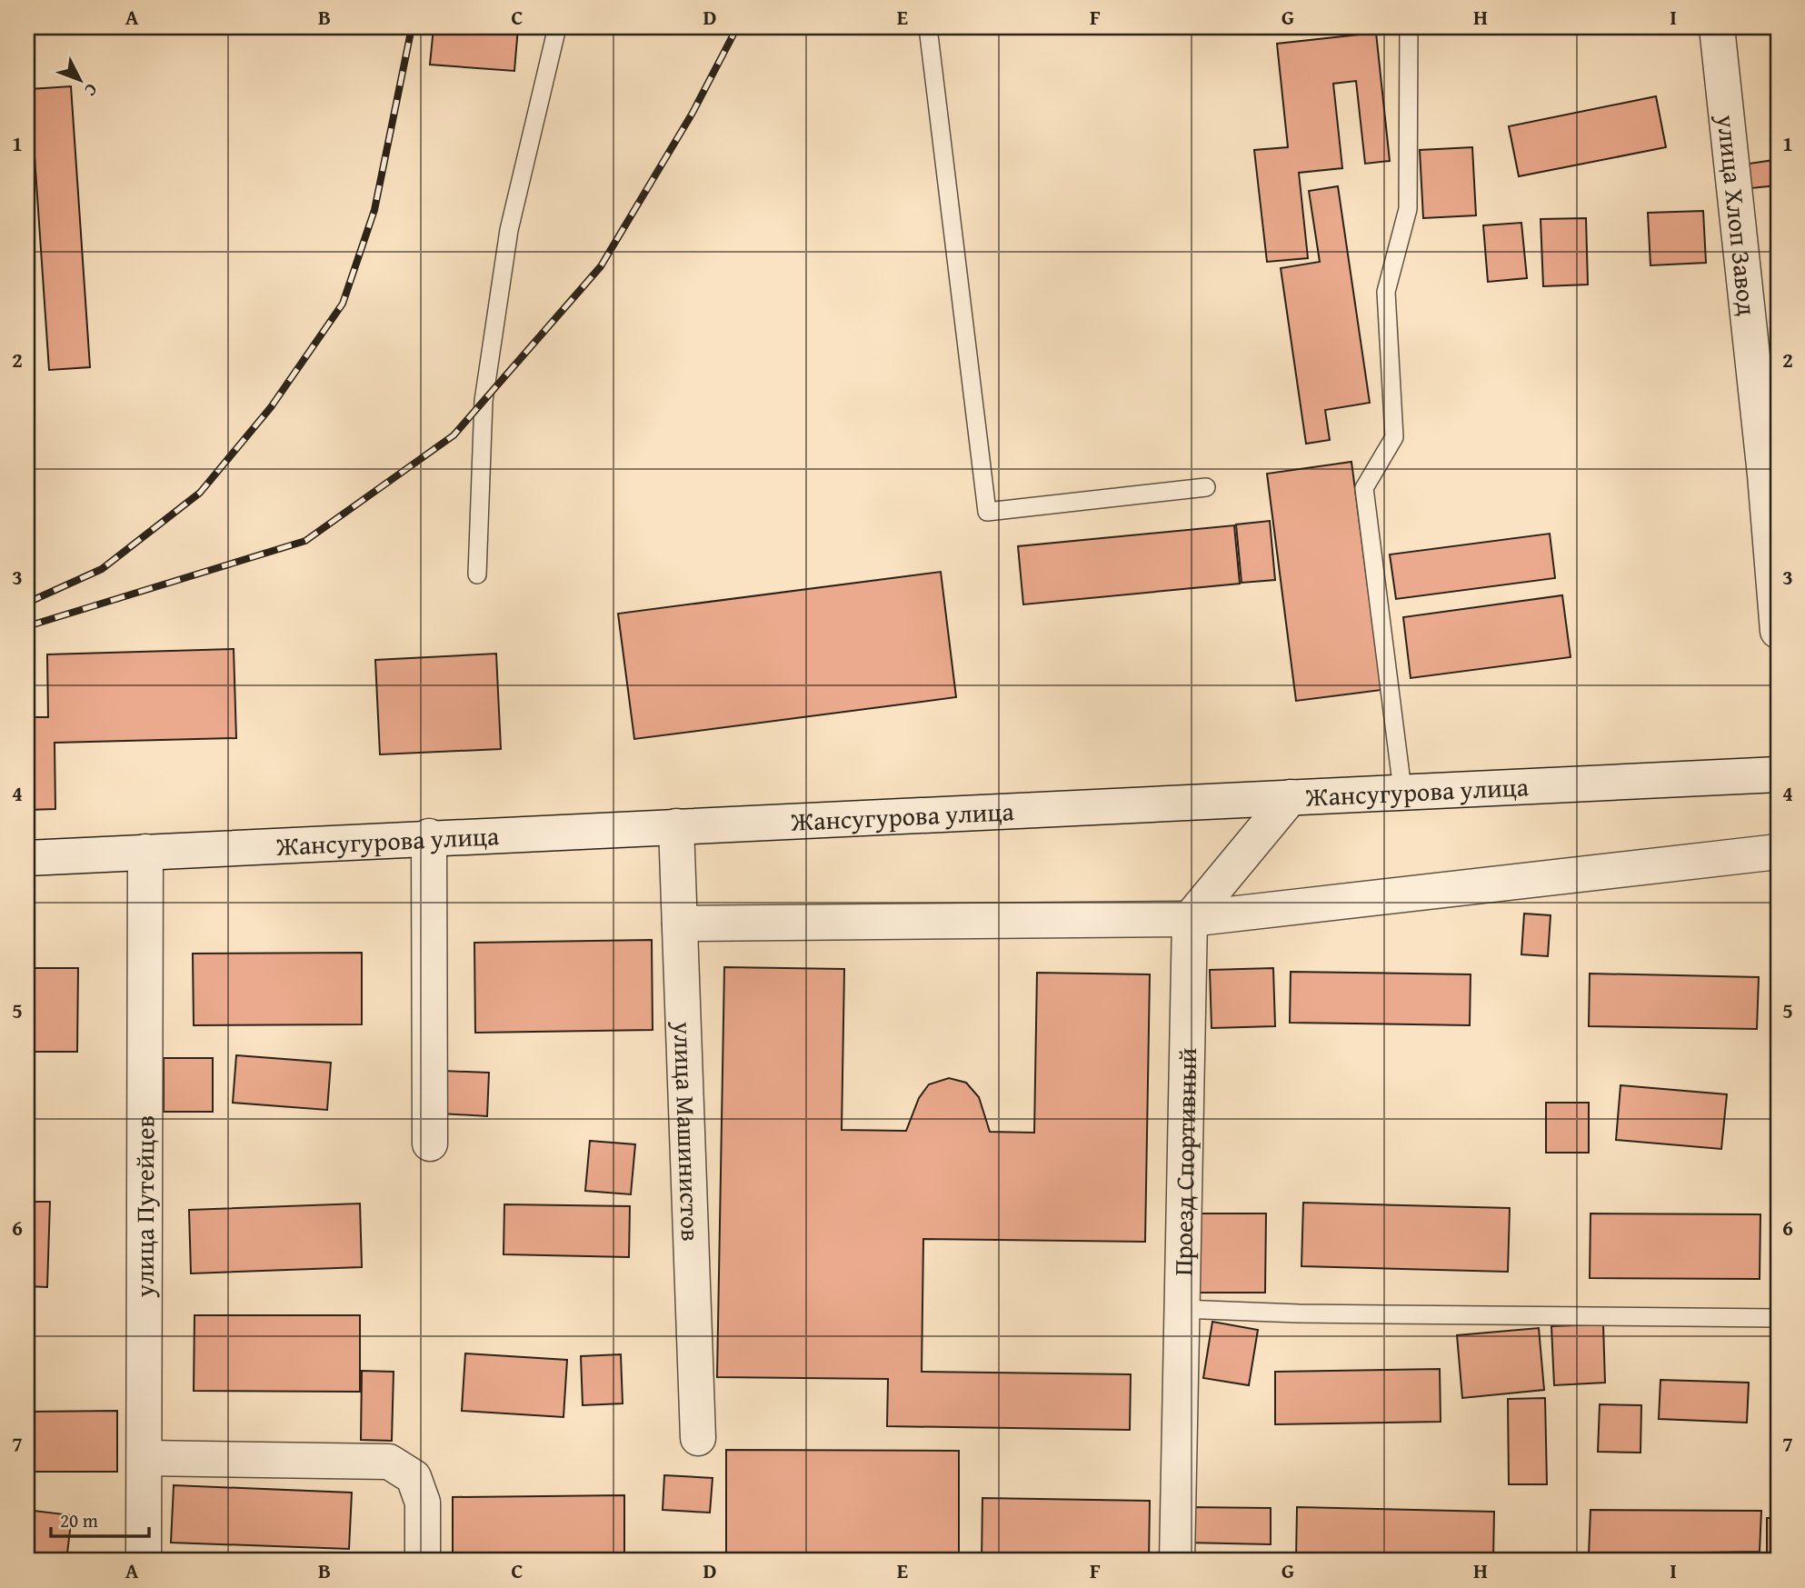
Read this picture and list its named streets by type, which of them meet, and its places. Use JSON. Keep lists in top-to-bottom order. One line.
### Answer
{"streets":{"street":["улица Хлоп Завод","Жансугурова улица","улица Машинистов","Проезд Спортивный","улица Путейцев"]},"crossings":[["Жансугурова улица","улица Машинистов"],["Жансугурова улица","улица Путейцев"]],"scale_bar":"20 m","north":"bottom right","grid":{"columns":["A","B","C","D","E","F","G","H","I"],"rows":["1","2","3","4","5","6","7"]}}
